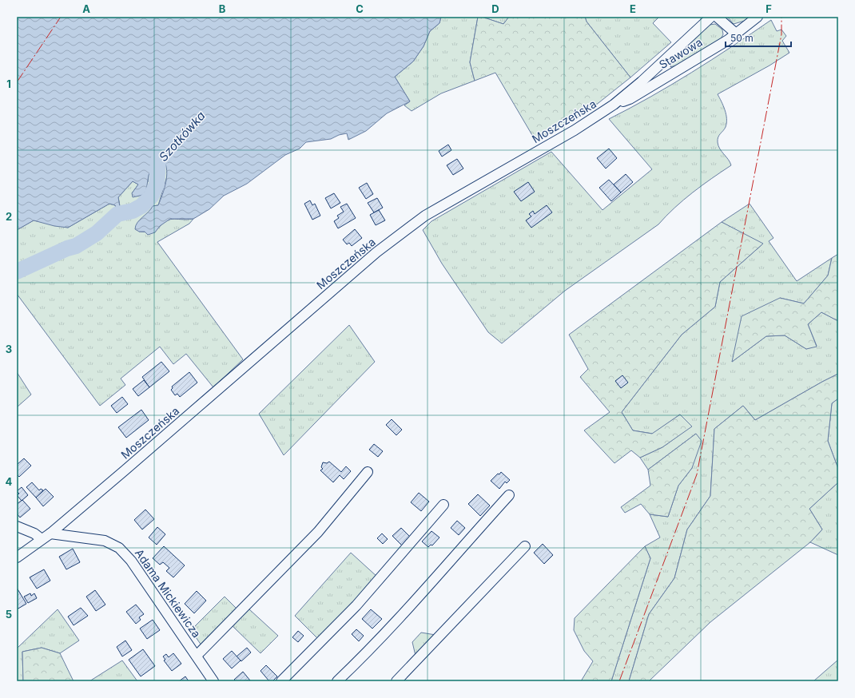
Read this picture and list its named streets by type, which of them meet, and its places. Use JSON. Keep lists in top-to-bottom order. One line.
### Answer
{"streets":{"street":["Stawowa","Moszczeńska","Adama Mickiewicza"]},"crossings":[["Stawowa","Moszczeńska"],["Moszczeńska","Adama Mickiewicza"]],"water":["Szotkówka"],"scale_bar":"50 m","grid":{"columns":["A","B","C","D","E","F"],"rows":["1","2","3","4","5"]}}
